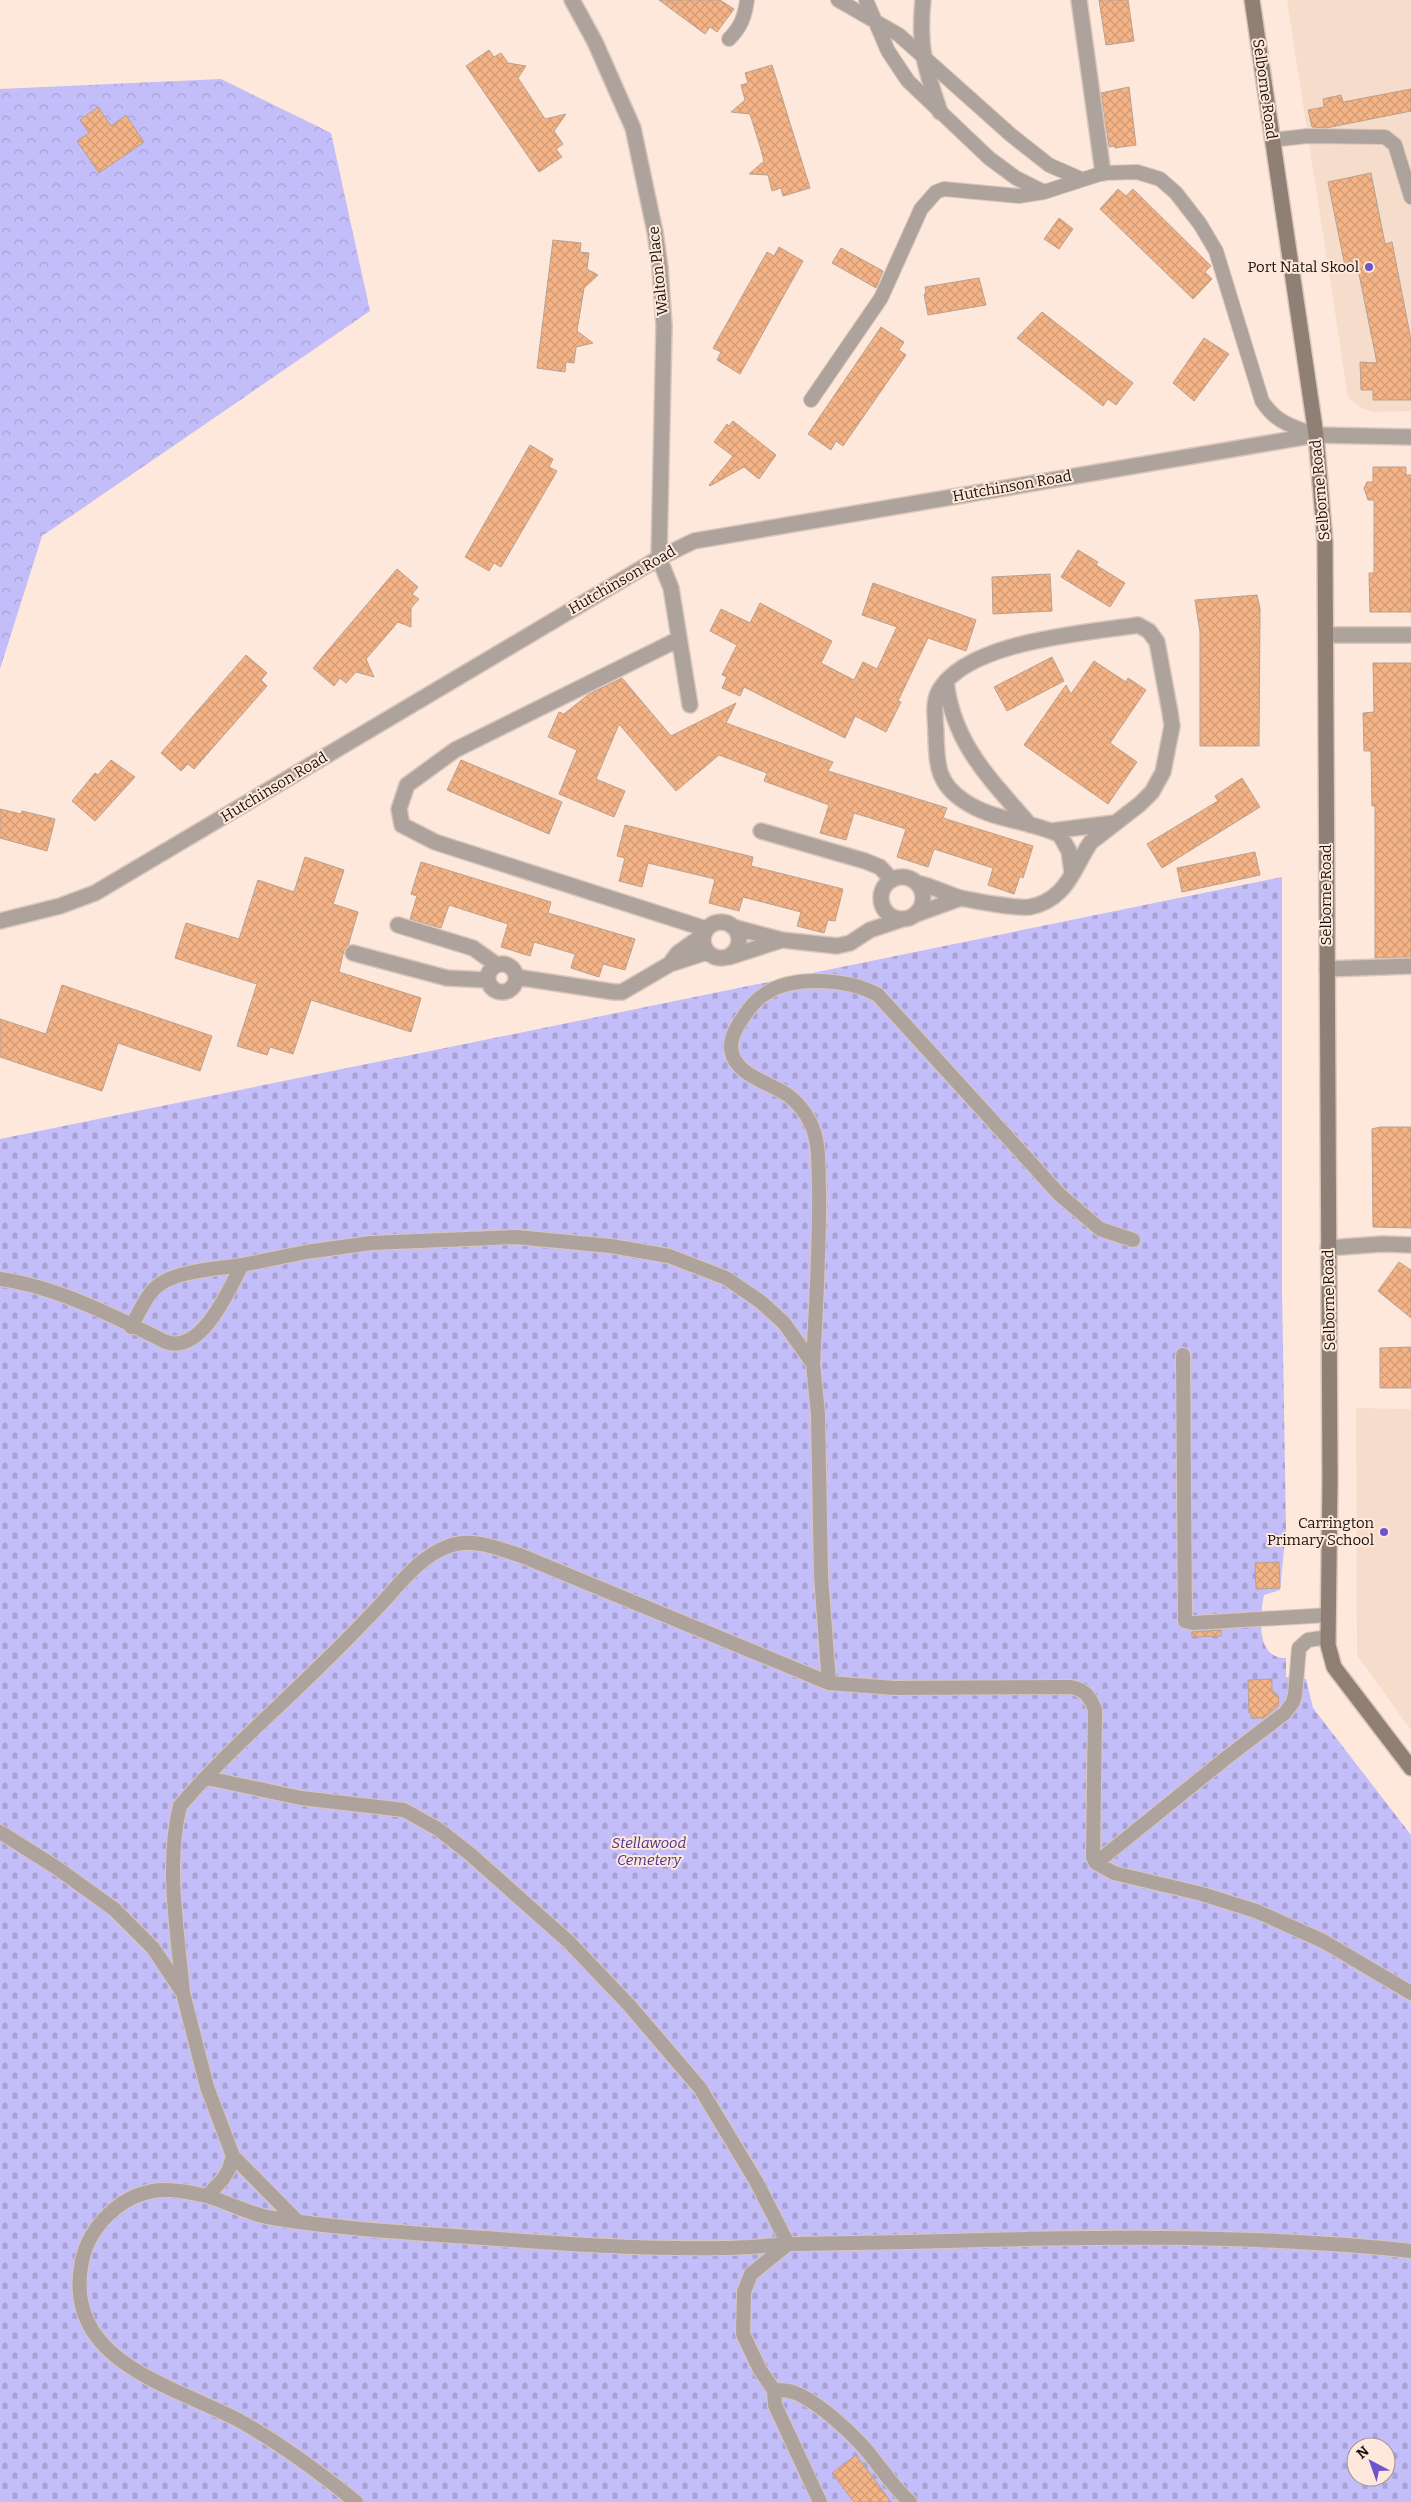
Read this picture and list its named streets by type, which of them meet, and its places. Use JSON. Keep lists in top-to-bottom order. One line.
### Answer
{"streets":{"street":["Selborne Road","Walton Place","Hutchinson Road"]},"crossings":[["Selborne Road","Hutchinson Road"],["Walton Place","Hutchinson Road"]],"parks":["Stellawood Cemetery"],"places":["Port Natal Skool","Carrington Primary School"],"north":"top left"}
